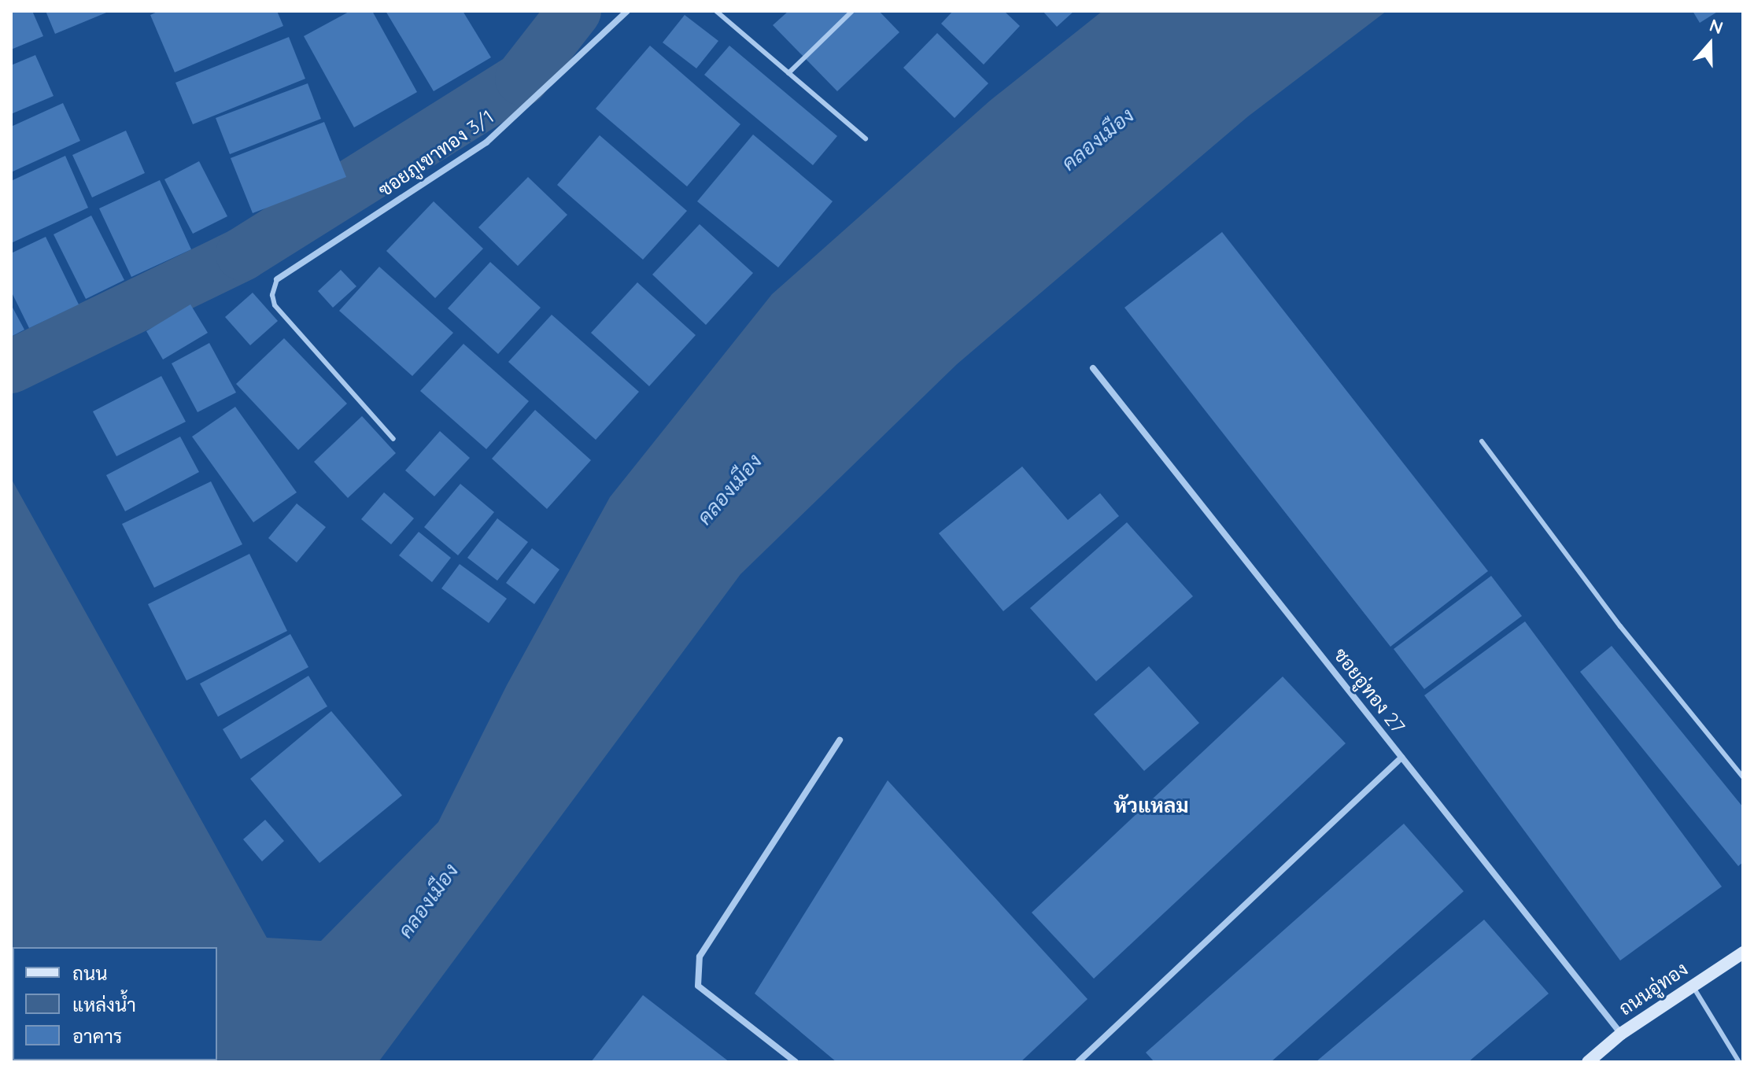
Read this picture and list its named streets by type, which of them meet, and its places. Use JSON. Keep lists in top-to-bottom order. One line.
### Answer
{"streets":{"main road":["ถนนอู่ทอง"],"street":["ซอยภูเขาทอง 3/1","ซอยอู่ทอง 27"]},"crossings":[["ซอยอู่ทอง 27","ถนนอู่ทอง"]],"districts":["หัวแหลม"],"water":["คลองเมือง"],"legend":["ถนน","แหล่งน้ำ","อาคาร"],"north":"top"}
